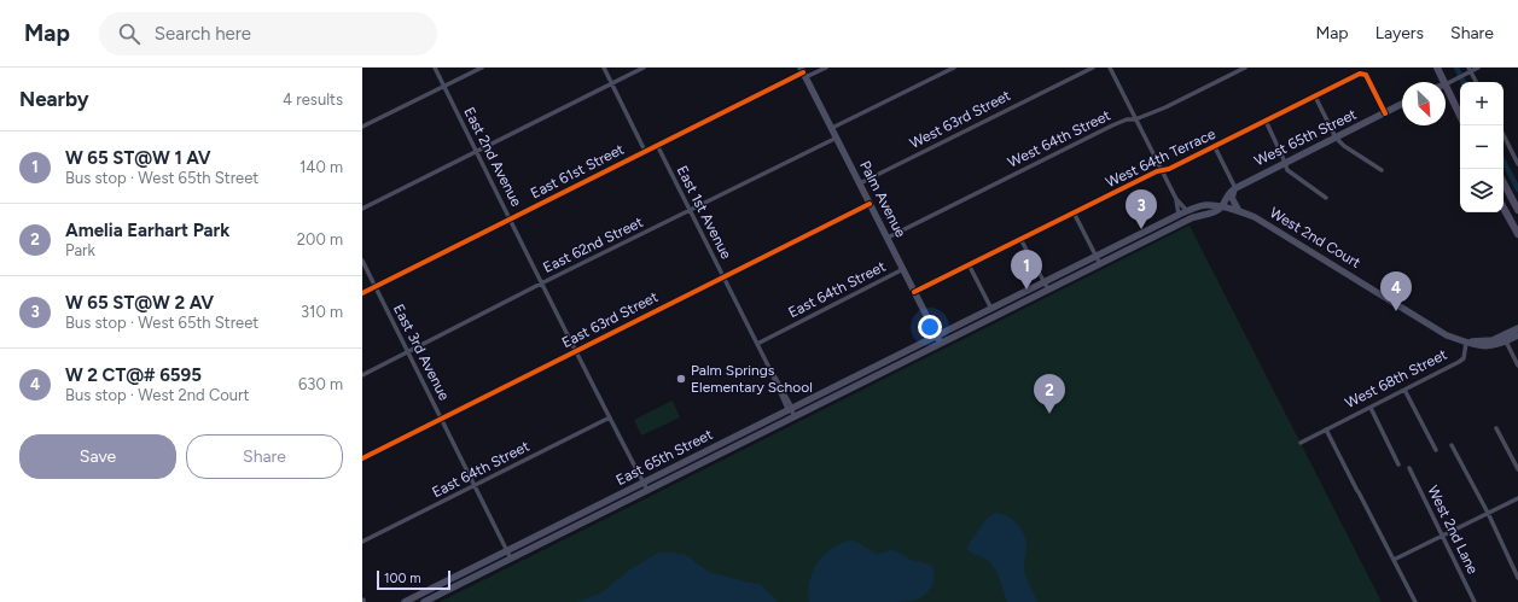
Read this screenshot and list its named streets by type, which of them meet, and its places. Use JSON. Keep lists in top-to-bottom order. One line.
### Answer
{"streets":{"main road":["West 65th Street","Palm Avenue","West 2nd Court","East 65th Street"],"street":["West 63rd Street","West 64th Street","East 2nd Avenue","West 64th Terrace","East 61st Street","East 1st Avenue","East 62nd Street","East 64th Street","East 63rd Street","East 3rd Avenue","West 68th Street","West 2nd Lane"]},"crossings":[["West 63rd Street","Palm Avenue"],["West 65th Street","West 64th Terrace"],["West 65th Street","West 2nd Court"],["West 64th Street","Palm Avenue"],["East 2nd Avenue","East 61st Street"],["East 2nd Avenue","East 62nd Street"],["East 2nd Avenue","East 64th Street"],["East 2nd Avenue","East 63rd Street"],["East 2nd Avenue","East 65th Street"],["West 64th Terrace","Palm Avenue"],["East 61st Street","Palm Avenue"],["East 61st Street","East 1st Avenue"],["East 61st Street","East 3rd Avenue"],["Palm Avenue","East 62nd Street"],["Palm Avenue","East 64th Street"],["Palm Avenue","East 63rd Street"],["Palm Avenue","East 65th Street"],["East 1st Avenue","East 62nd Street"],["East 1st Avenue","East 64th Street"],["East 1st Avenue","East 63rd Street"],["East 1st Avenue","East 65th Street"],["West 2nd Court","West 68th Street"],["East 62nd Street","East 3rd Avenue"],["East 64th Street","East 3rd Avenue"],["East 63rd Street","East 3rd Avenue"],["East 3rd Avenue","East 65th Street"]],"places":["Palm Springs Elementary School"],"scale_bar":"100 m","north":"bottom right","page":{"header":"Map","search":"Search here","nav":["Map","Layers","Share"],"heading":["Nearby","4 results"],"map_buttons":["+","−"],"list":[{"mark":"1","name":"W 65 ST@W 1 AV","note":"Bus stop · West 65th Street","value":"140 m"},{"mark":"2","name":"Amelia Earhart Park","note":"Park","value":"200 m"},{"mark":"3","name":"W 65 ST@W 2 AV","note":"Bus stop · West 65th Street","value":"310 m"},{"mark":"4","name":"W 2 CT@# 6595","note":"Bus stop · West 2nd Court","value":"630 m"}],"pins":["3","1","4","2"],"buttons":["Save","Share"],"scale":"100 m"}}
